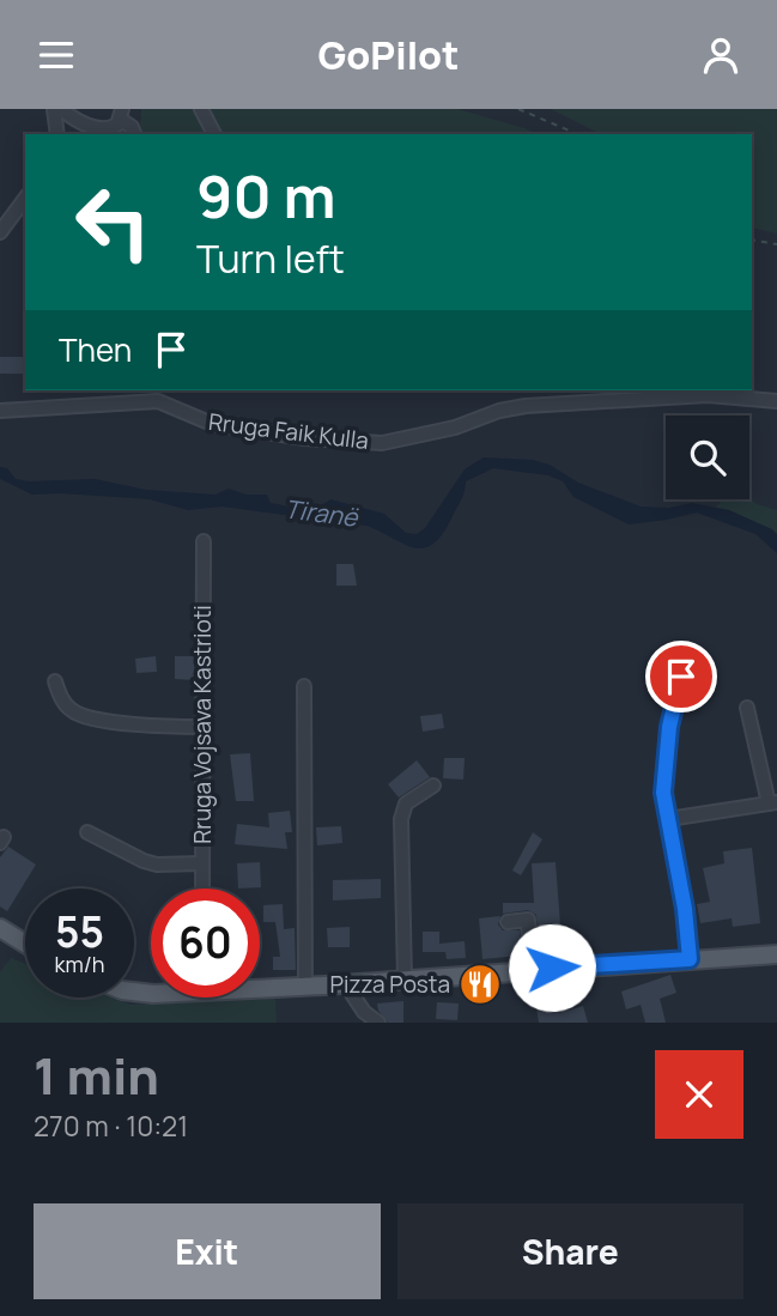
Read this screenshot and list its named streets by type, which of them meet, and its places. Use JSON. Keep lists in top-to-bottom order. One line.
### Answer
{"streets":{"street":["Rruga Faik Kulla","Rruga Vojsava Kastrioti"]},"water":["Tiranë"],"places":{"restaurant":["Pizza Posta"]},"page":{"header":"GoPilot","turn":["90 m","Turn left"],"then":"Then","speed":"55 km/h","limit":"60","heading":["1 min","270 m · 10:21"],"buttons":["Exit","Share"]}}
